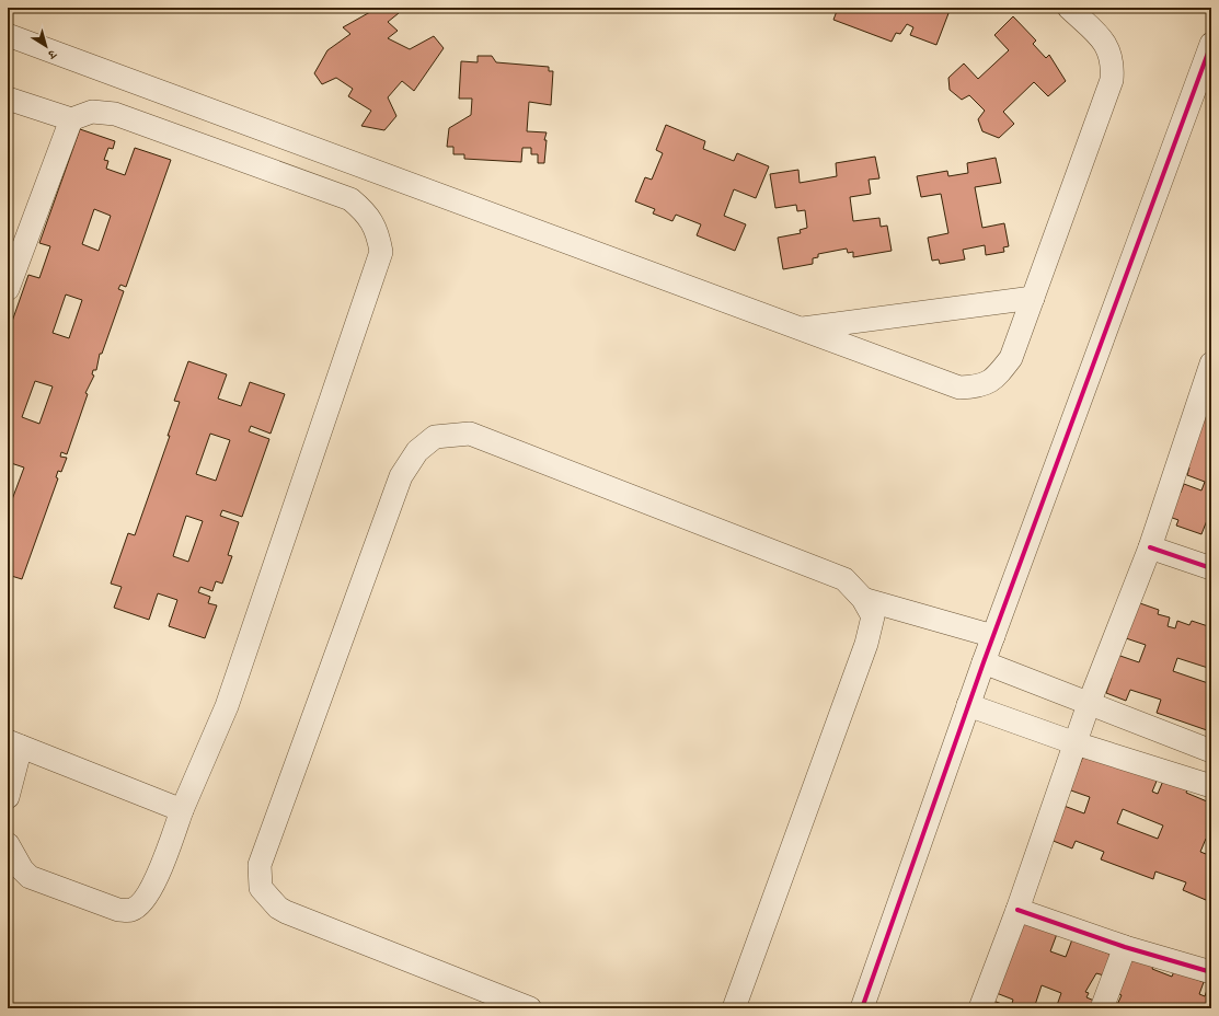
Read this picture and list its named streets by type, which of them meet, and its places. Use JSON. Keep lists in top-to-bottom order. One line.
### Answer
{"north":"bottom right"}
